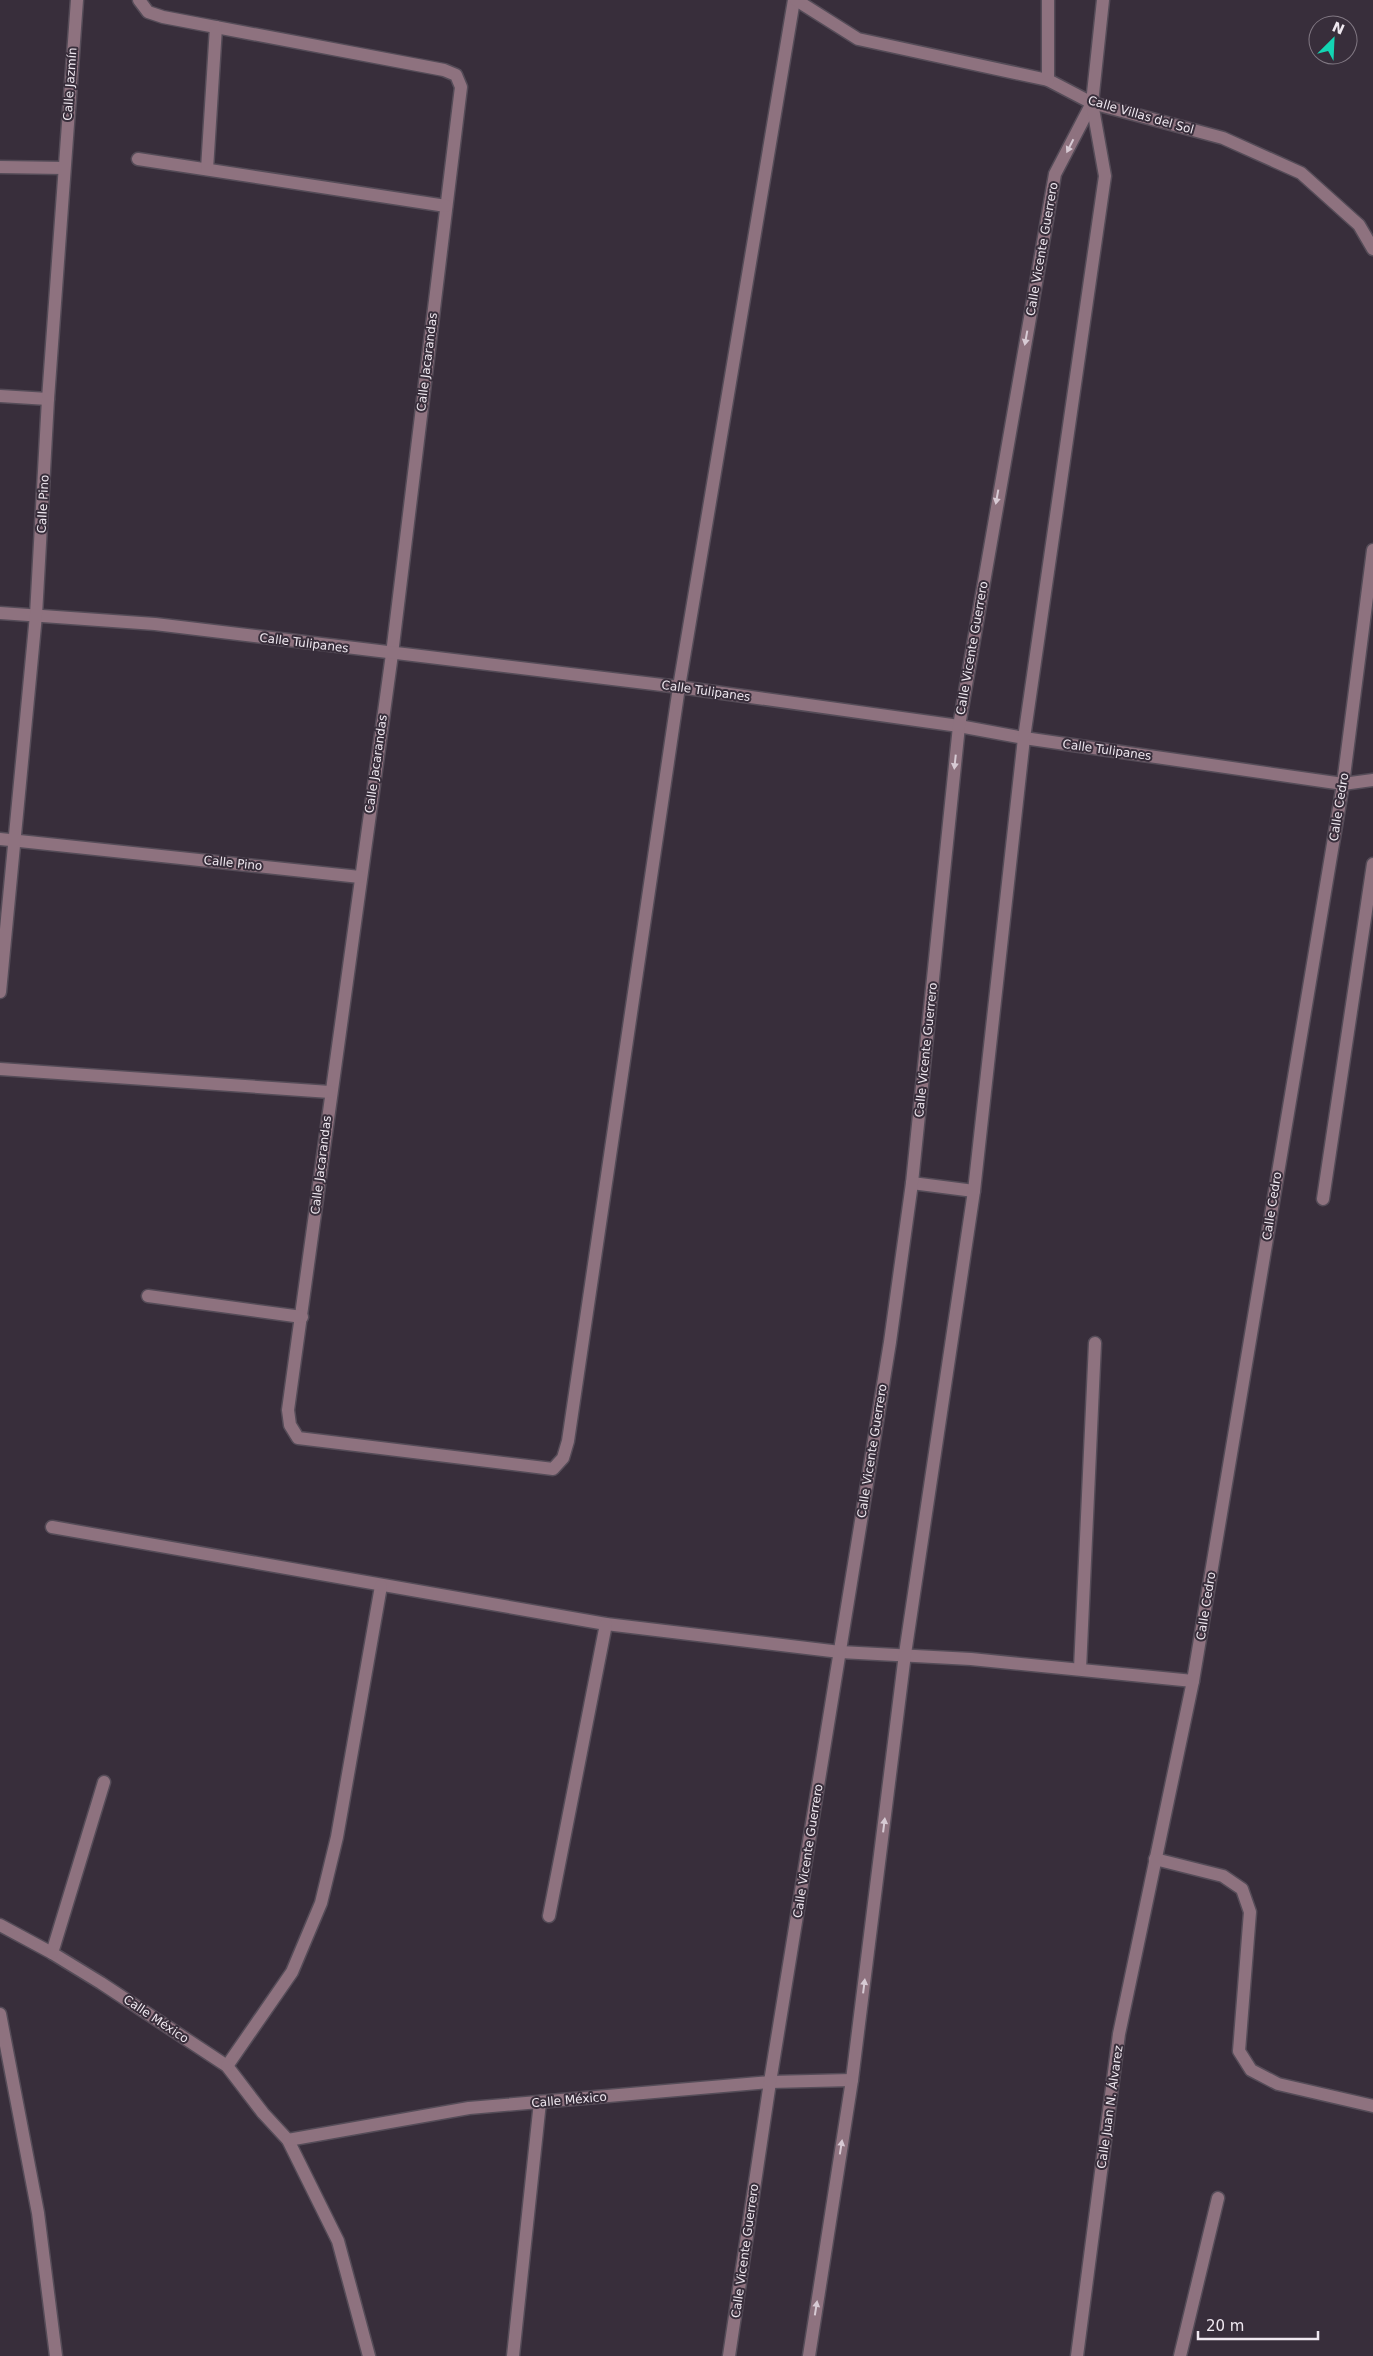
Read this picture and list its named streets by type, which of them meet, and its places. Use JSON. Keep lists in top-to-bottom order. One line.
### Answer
{"streets":{"street":["Calle Jazmín","Calle Villas del Sol","Calle Vicente Guerrero","Calle Jacarandas","Calle Pino","Calle Tulipanes","Calle Cedro","Calle México","Calle Juan N. Álvarez"]},"crossings":[["Calle Jazmín","Calle Pino"],["Calle Villas del Sol","Calle Vicente Guerrero"],["Calle Vicente Guerrero","Calle Tulipanes"],["Calle Vicente Guerrero","Calle México"],["Calle Jacarandas","Calle Pino"],["Calle Jacarandas","Calle Tulipanes"],["Calle Pino","Calle Tulipanes"],["Calle Tulipanes","Calle Cedro"],["Calle Cedro","Calle Juan N. Álvarez"]],"scale_bar":"20 m","north":"top right"}
